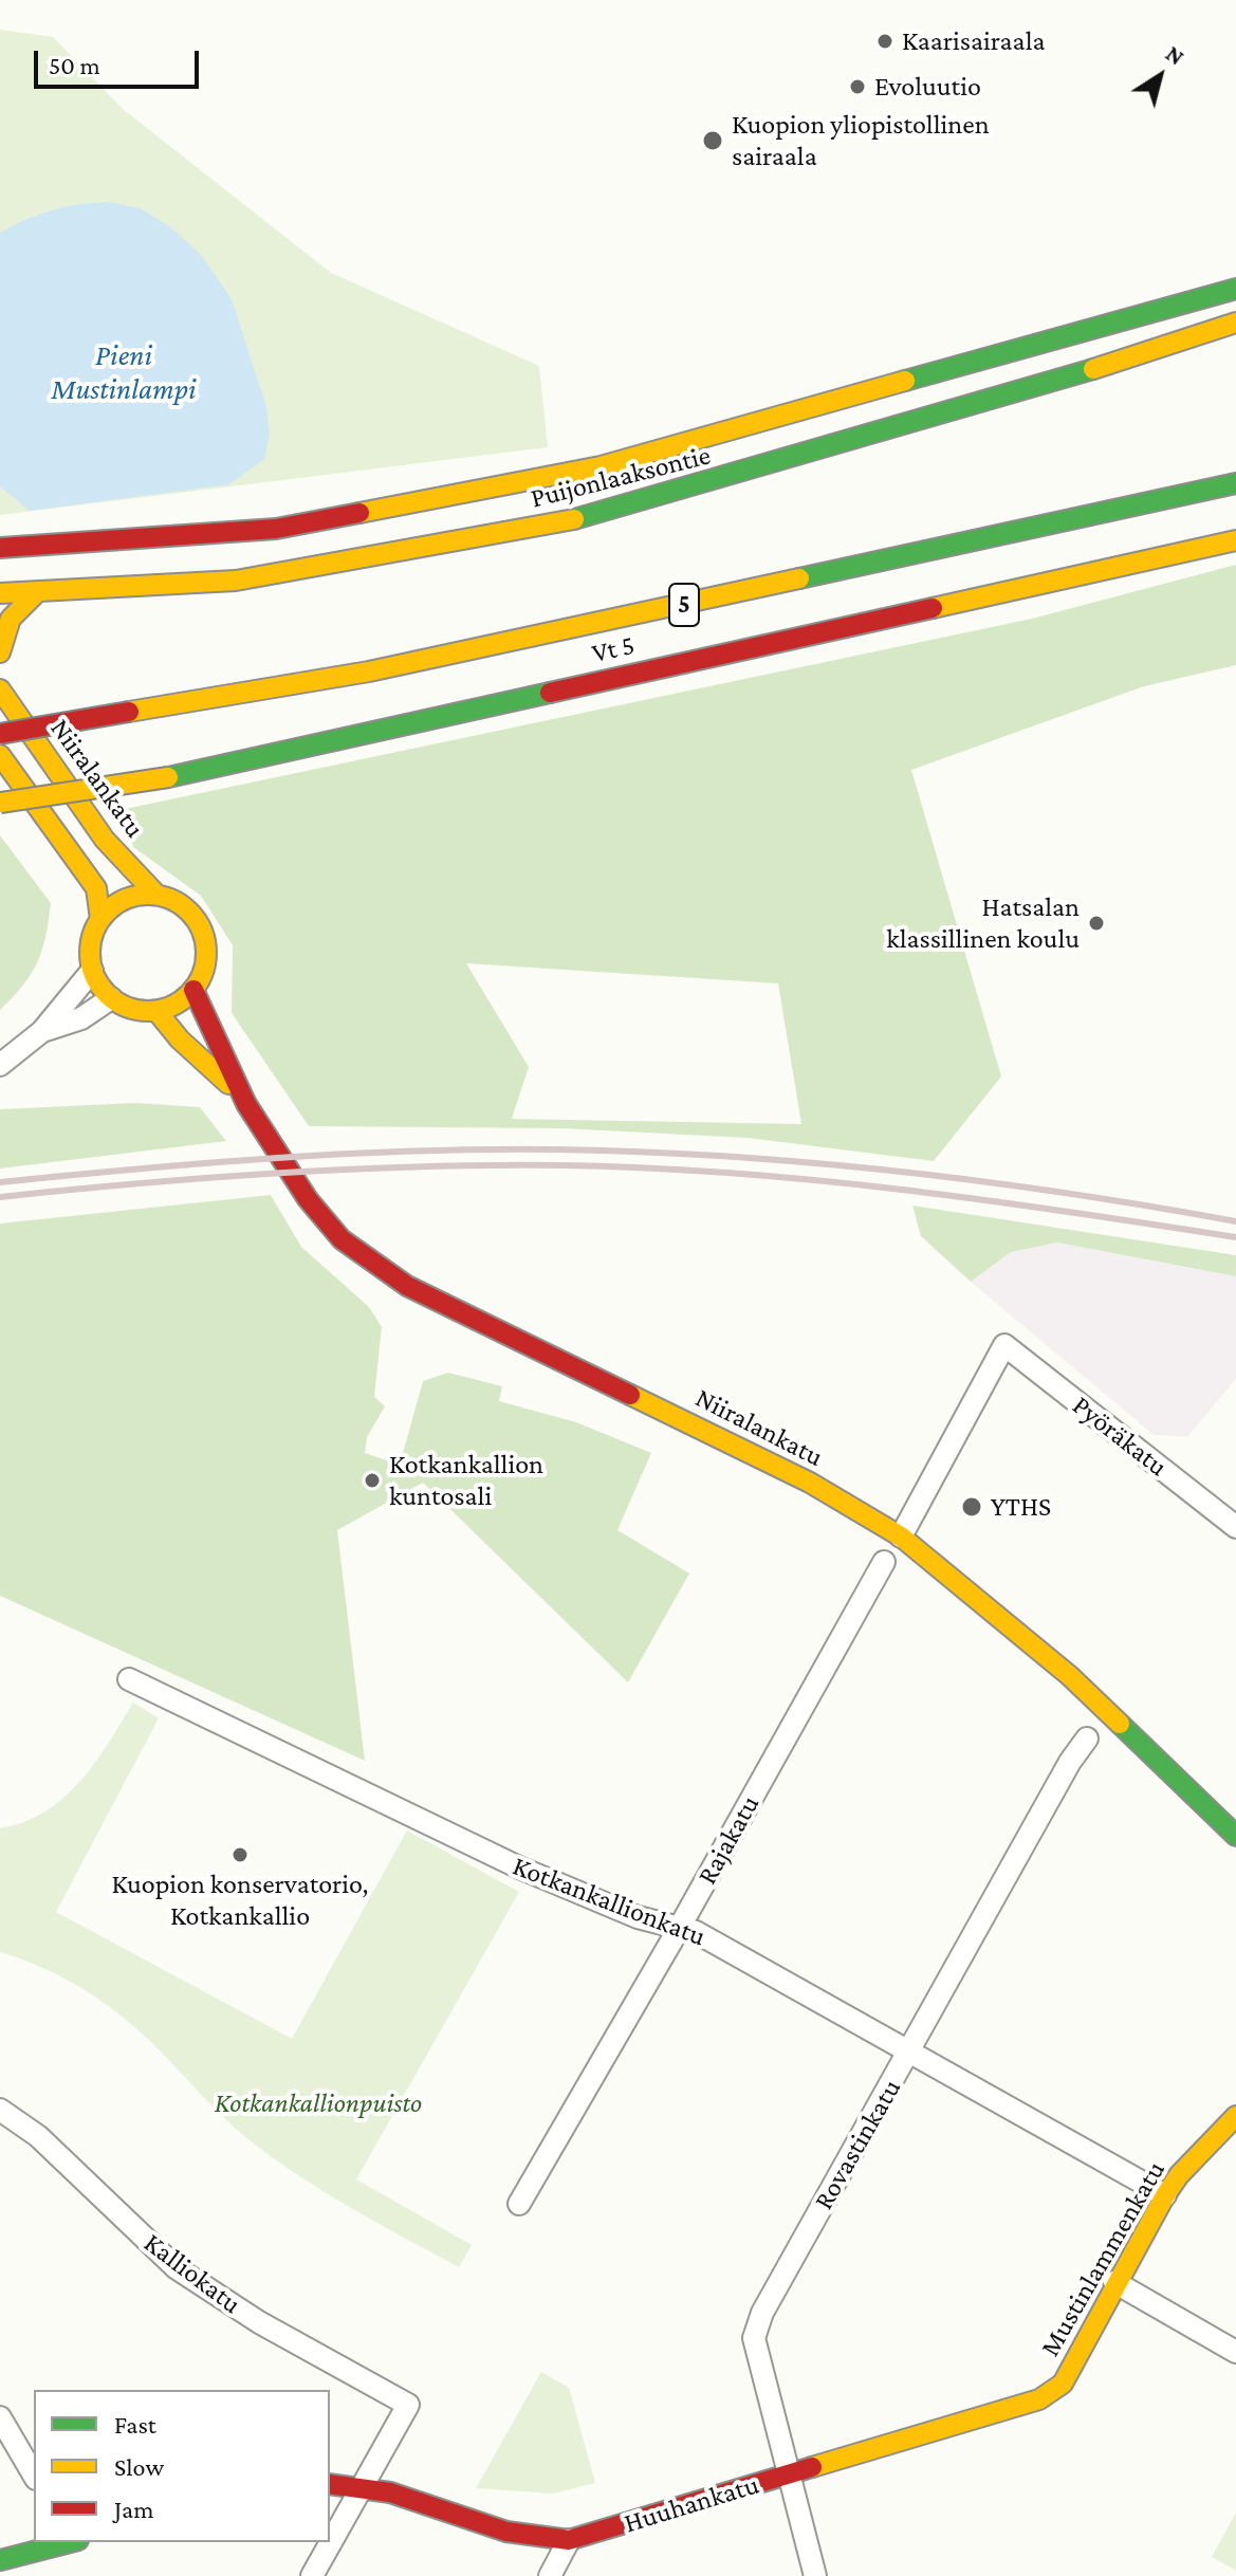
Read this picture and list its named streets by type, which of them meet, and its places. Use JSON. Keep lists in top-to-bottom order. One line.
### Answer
{"streets":{"main road":["Puijonlaaksontie","5","Vt 5","Niiralankatu","Mustinlammenkatu","Huuhankatu"],"street":["Pyöräkatu","Rajakatu","Kotkankallionkatu","Rovastinkatu","Kalliokatu"]},"crossings":[["Niiralankatu","Pyöräkatu"],["Rajakatu","Kotkankallionkatu"],["Kotkankallionkatu","Rovastinkatu"],["Kotkankallionkatu","Mustinlammenkatu"],["Rovastinkatu","Huuhankatu"],["Mustinlammenkatu","Huuhankatu"],["Kalliokatu","Huuhankatu"]],"water":["Pieni Mustinlampi"],"parks":["Kotkankallionpuisto"],"places":["Kaarisairaala","Evoluutio","Kuopion yliopistollinen sairaala","Hatsalan klassillinen koulu","Kotkankallion kuntosali","YTHS","Kuopion konservatorio, Kotkankallio"],"legend":["Fast","Slow","Jam"],"scale_bar":"50 m","north":"top right"}
